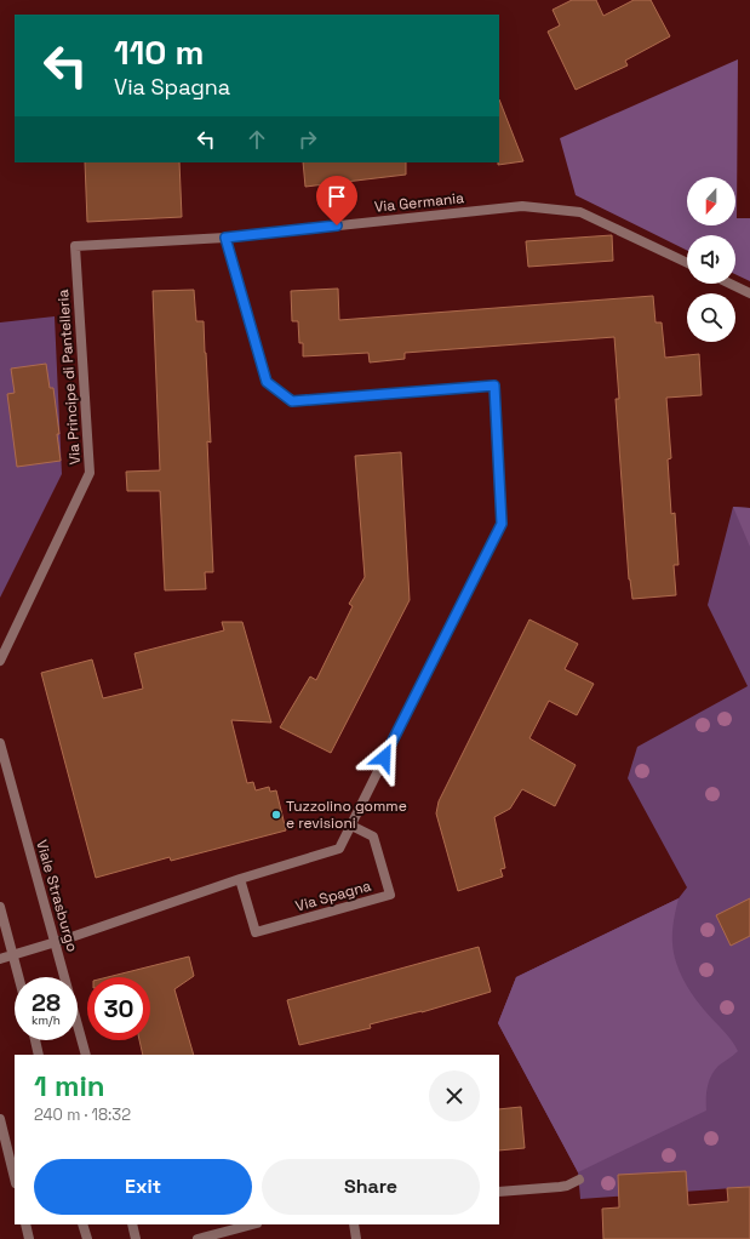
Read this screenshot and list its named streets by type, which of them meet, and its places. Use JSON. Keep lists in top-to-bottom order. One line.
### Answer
{"streets":{"street":["Via Germania","Via Principe di Pantelleria","Viale Strasburgo","Via Spagna"]},"crossings":[["Via Germania","Via Principe di Pantelleria"]],"places":["Tuzzolino gomme e revisioni"],"north":"bottom","page":{"turn":["110 m","Via Spagna"],"speed":"28 km/h","limit":"30","heading":["1 min","240 m · 18:32"],"buttons":["Exit","Share"]}}
